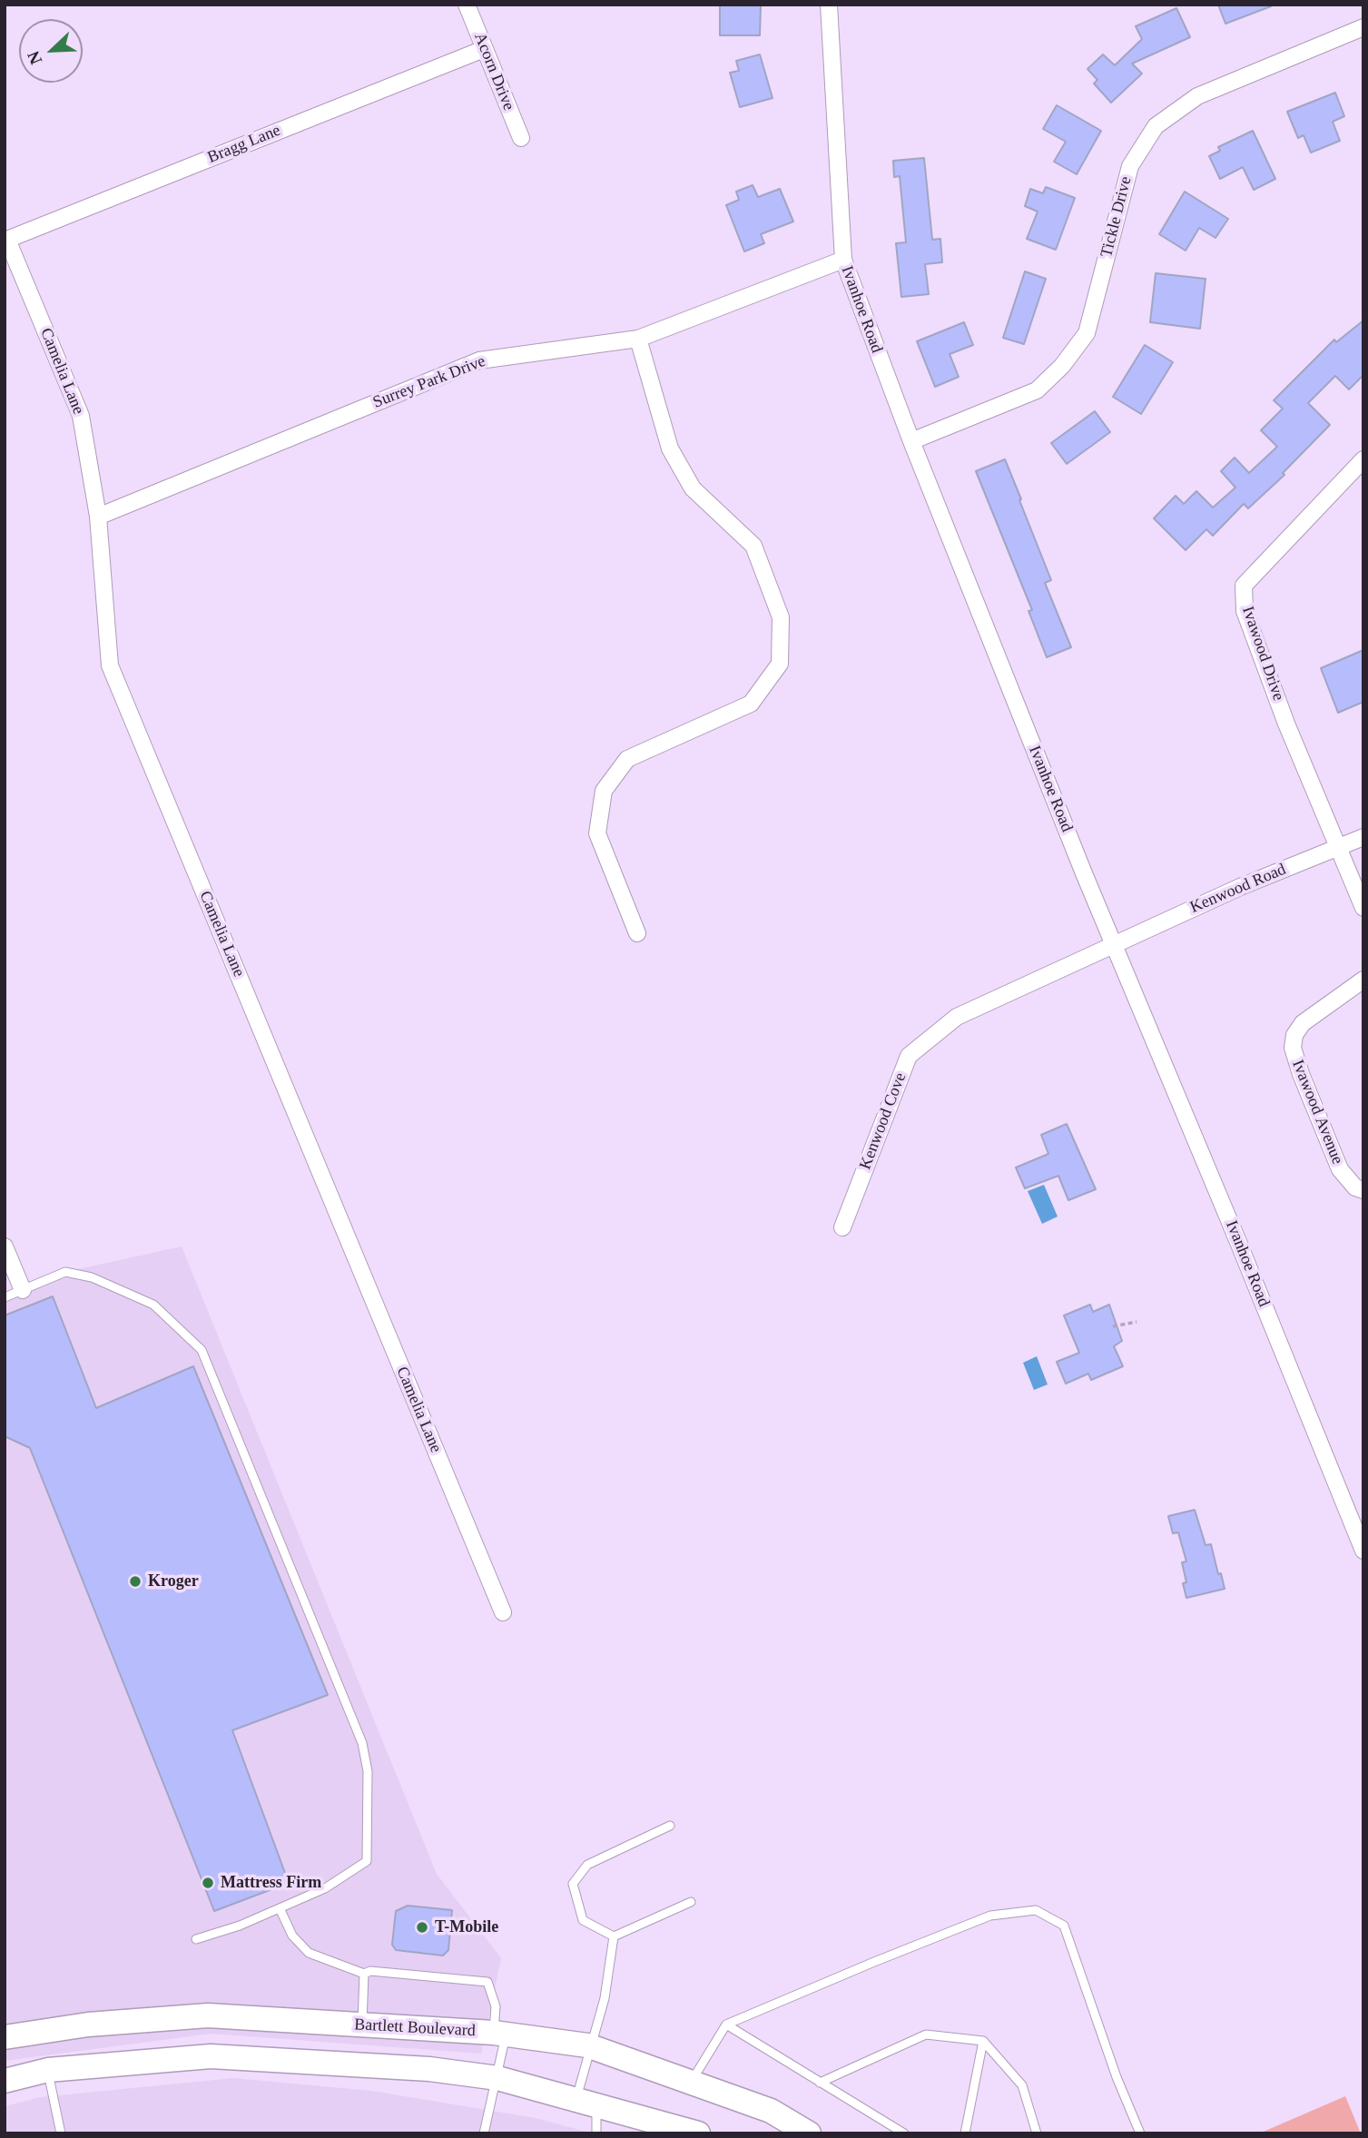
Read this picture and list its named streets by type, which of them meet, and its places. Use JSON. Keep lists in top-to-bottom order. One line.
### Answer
{"streets":{"main road":["Bartlett Boulevard"],"street":["Acorn Drive","Bragg Lane","Tickle Drive","Ivanhoe Road","Camelia Lane","Surrey Park Drive","Ivawood Drive","Kenwood Road","Ivawood Avenue","Kenwood Cove"]},"crossings":[["Acorn Drive","Bragg Lane"],["Bragg Lane","Camelia Lane"],["Tickle Drive","Ivanhoe Road"],["Ivanhoe Road","Surrey Park Drive"],["Ivanhoe Road","Kenwood Road"],["Ivanhoe Road","Kenwood Cove"],["Camelia Lane","Surrey Park Drive"],["Ivawood Drive","Kenwood Road"],["Kenwood Road","Kenwood Cove"]],"places":["Kroger","Mattress Firm","T-Mobile"],"north":"bottom left"}
